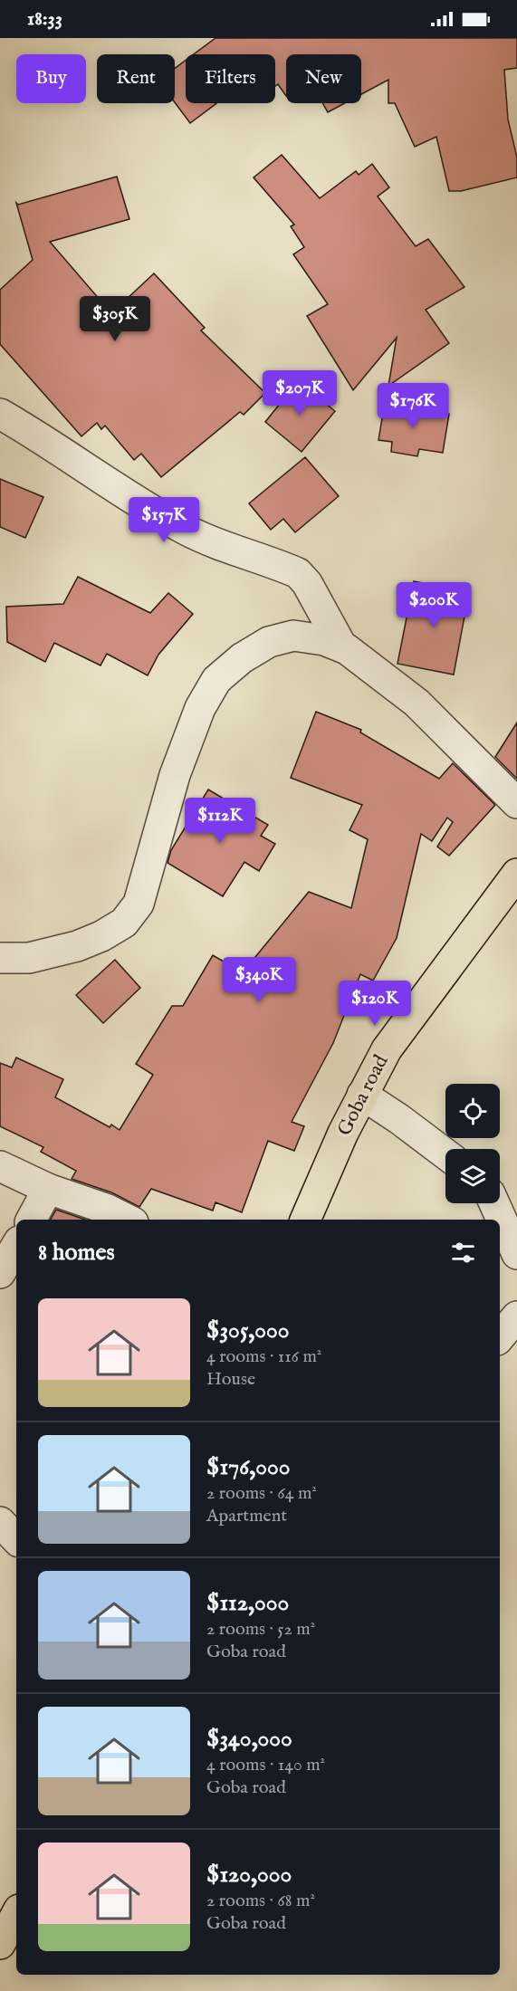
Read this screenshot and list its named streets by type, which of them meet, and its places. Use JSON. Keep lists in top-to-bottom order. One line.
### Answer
{"streets":{"main road":["Goba road"]},"page":{"status":"18:33","chip":["Buy","Rent","Filters","New"],"price":["$305K","$207K","$176K","$157K","$200K","$112K","$340K","$120K"],"heading":"8 homes","list":[{"name":"$305,000","note":"4 rooms · 116 m² · House"},{"name":"$176,000","note":"2 rooms · 64 m² · Apartment"},{"name":"$112,000","note":"2 rooms · 52 m² · Goba road"},{"name":"$340,000","note":"4 rooms · 140 m² · Goba road"},{"name":"$120,000","note":"2 rooms · 68 m² · Goba road"}]}}
